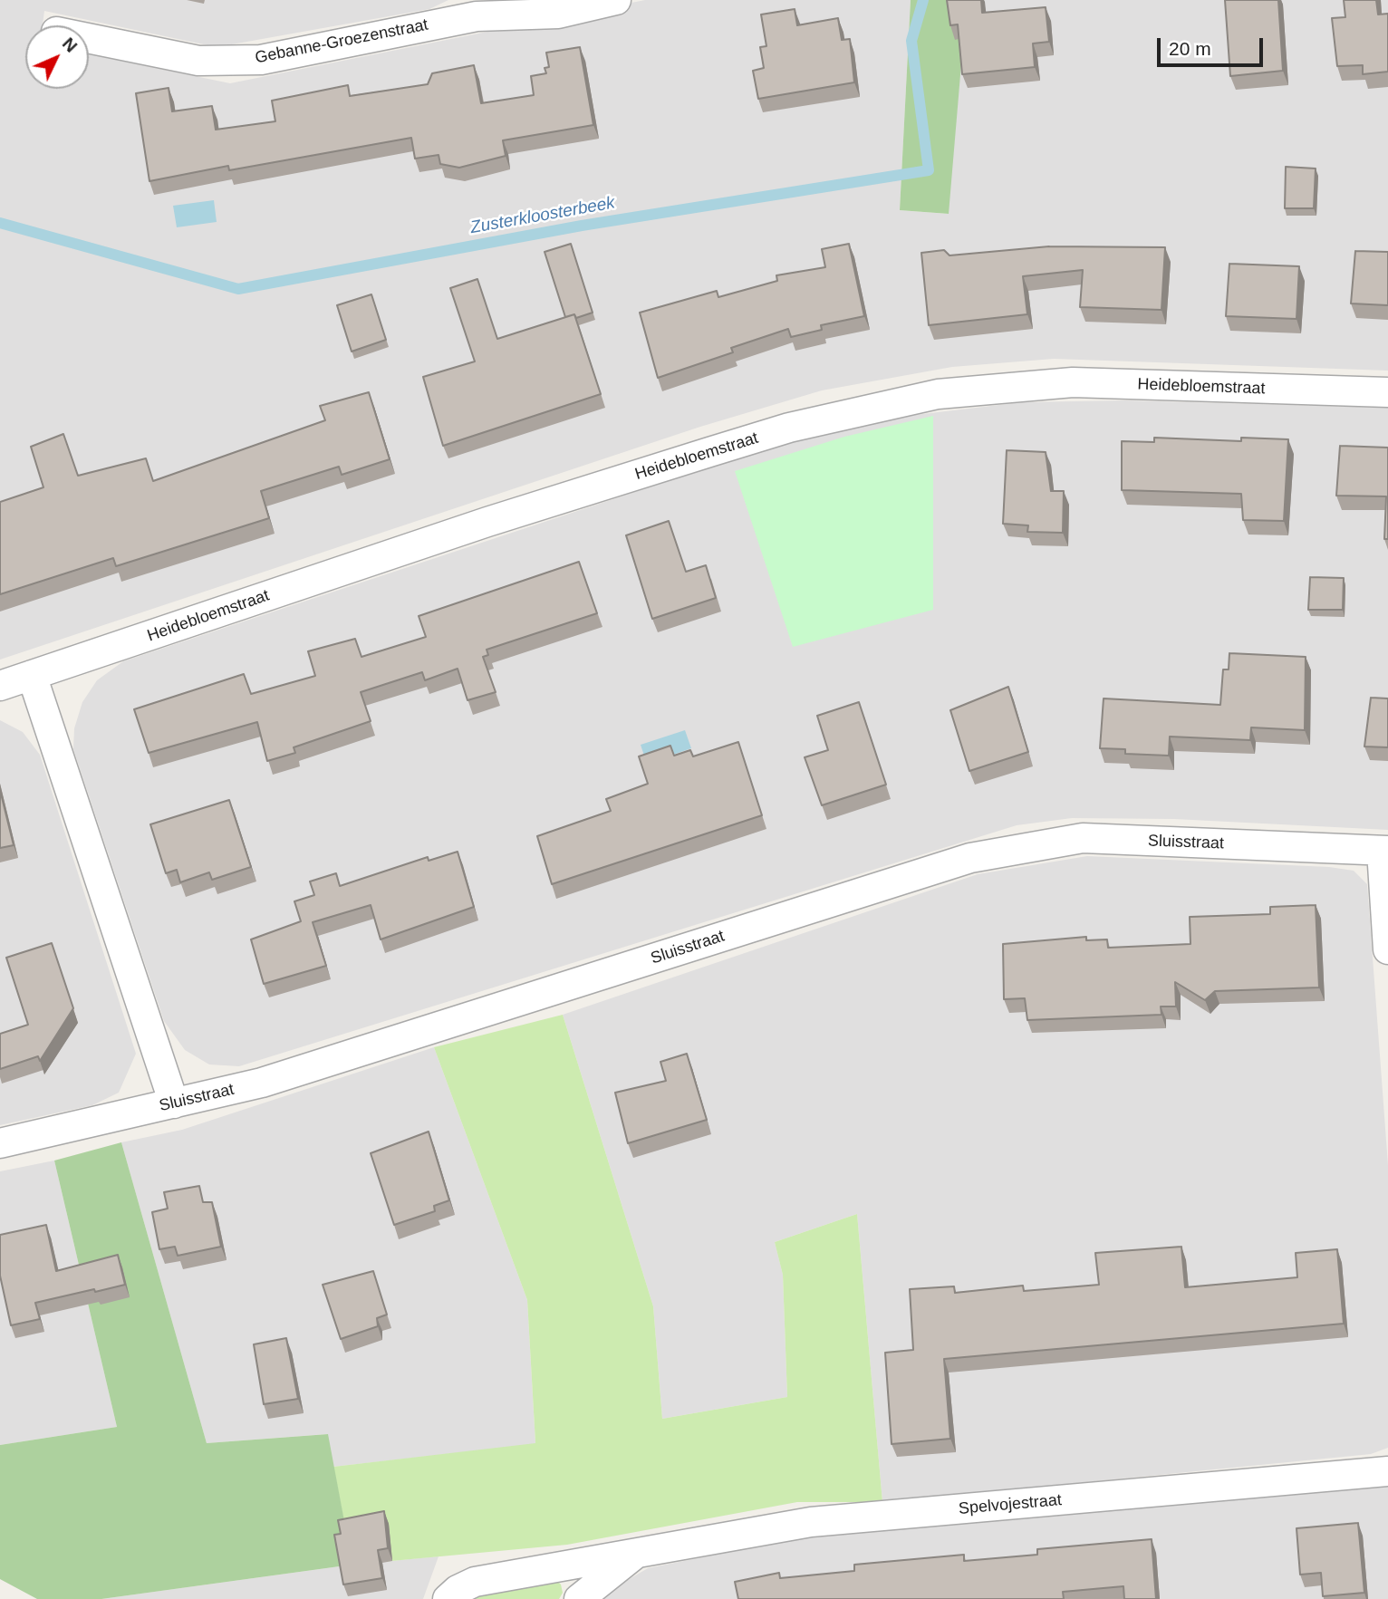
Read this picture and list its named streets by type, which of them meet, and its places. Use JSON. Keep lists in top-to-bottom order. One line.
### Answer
{"streets":{"street":["Gebanne-Groezenstraat","Heidebloemstraat","Sluisstraat","Spelvojestraat"]},"water":["Zusterkloosterbeek"],"scale_bar":"20 m","north":"top right"}
